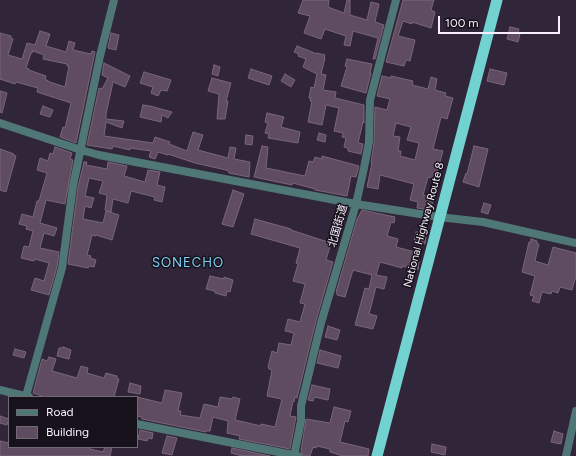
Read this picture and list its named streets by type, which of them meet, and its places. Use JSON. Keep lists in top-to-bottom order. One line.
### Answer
{"streets":{"highway":["National Highway Route 8"],"street":["北国街道"]},"districts":["SONECHO"],"legend":["Road","Building"],"scale_bar":"100 m"}
